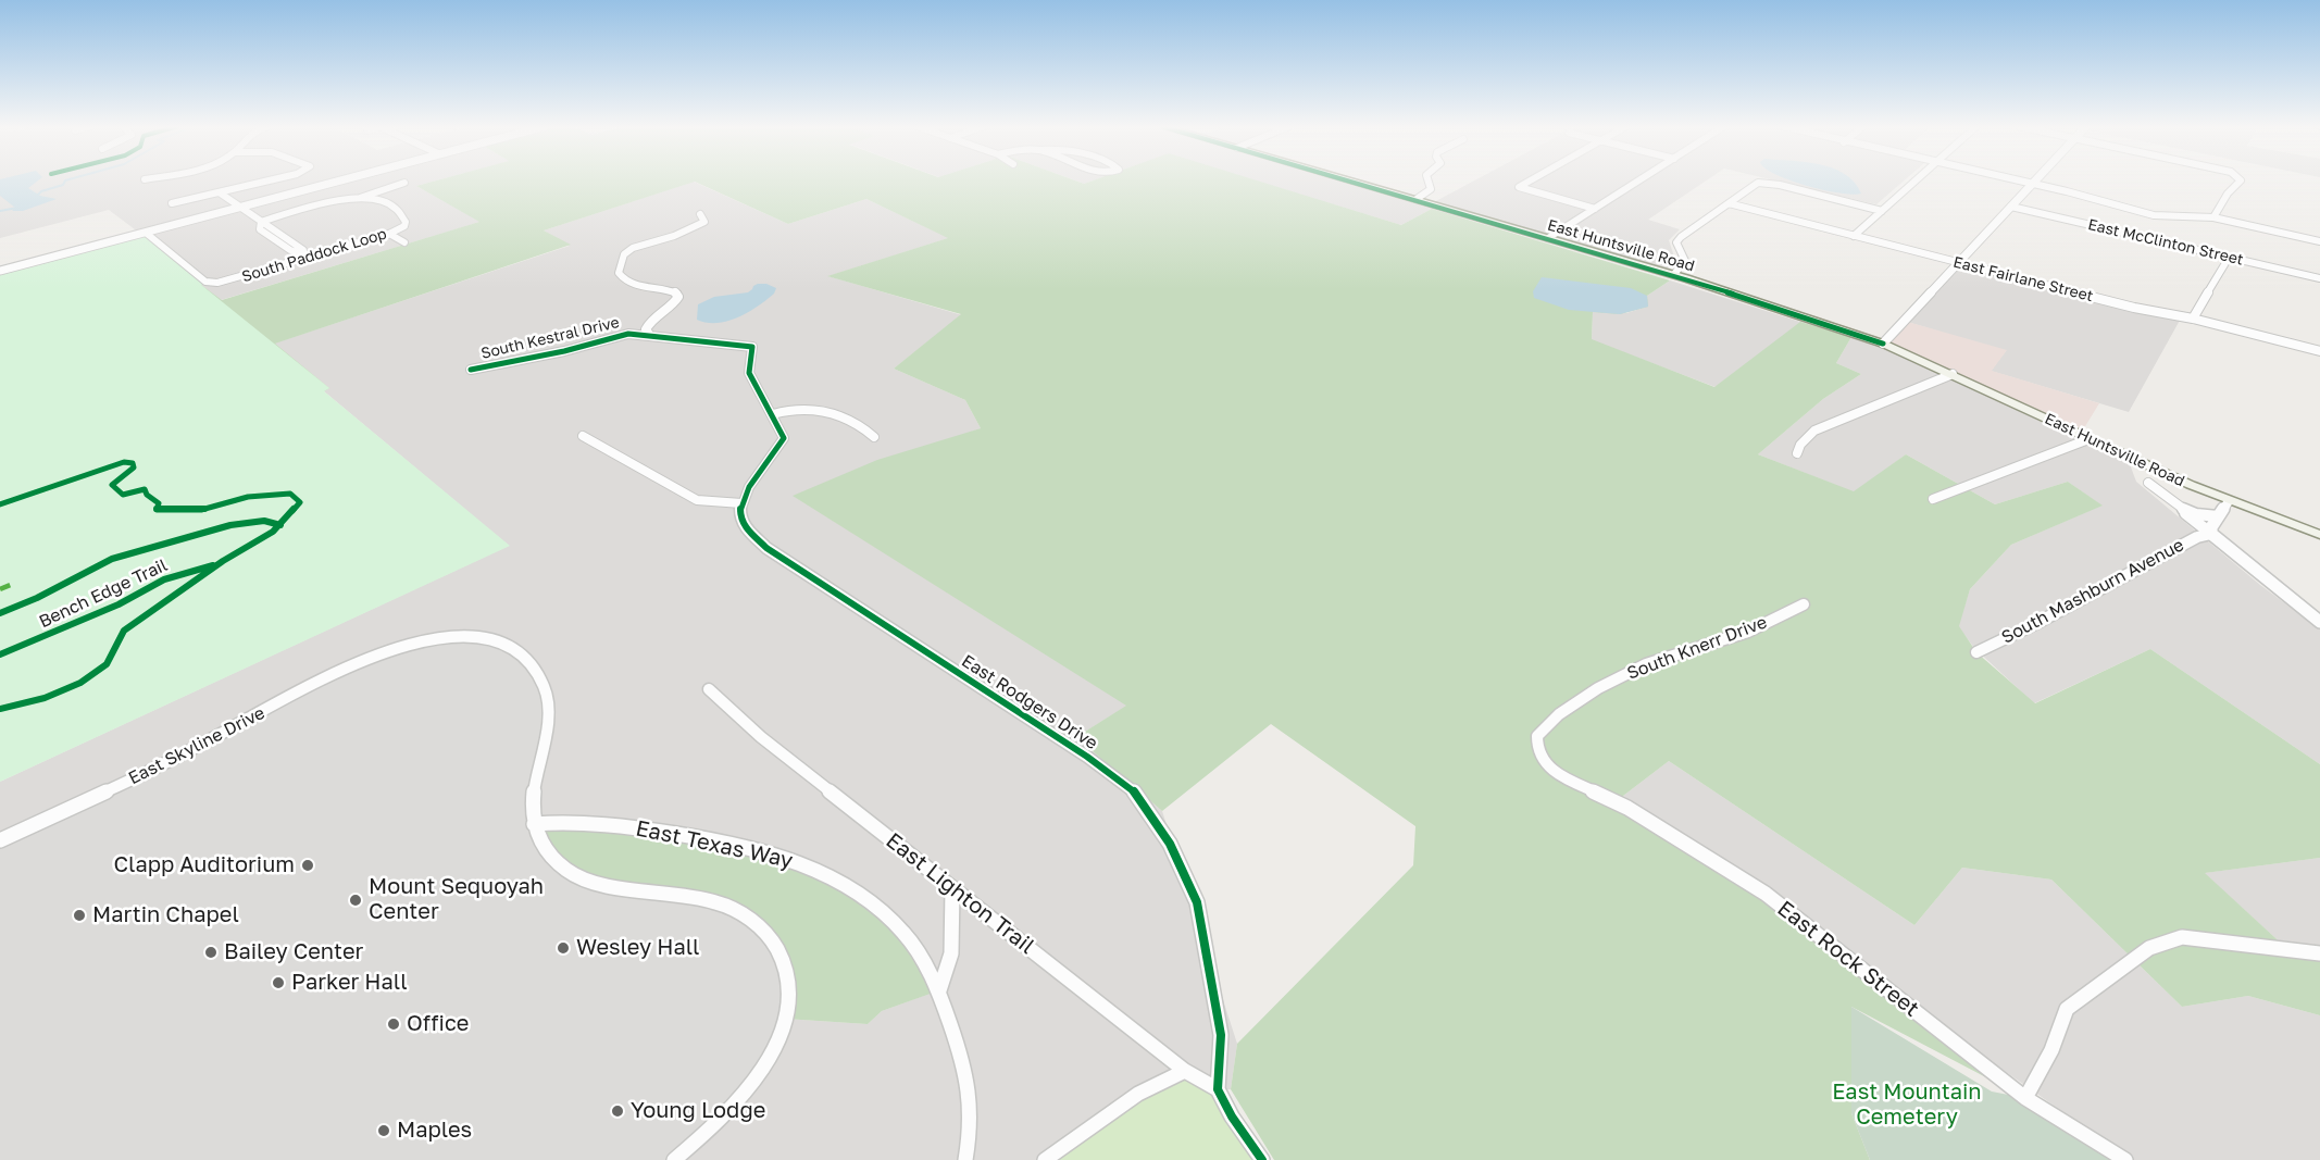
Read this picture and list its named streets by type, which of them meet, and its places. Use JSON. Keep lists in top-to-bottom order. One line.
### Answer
{"streets":{"main road":["East Huntsville Road"],"street":["East McClinton Street","South Paddock Loop","East Fairlane Street","South Kestral Drive","South Mashburn Avenue","South Knerr Drive","East Rodgers Drive","East Skyline Drive","East Texas Way","East Lighton Trail","East Rock Street"],"cycle path":["Bench Edge Trail"]},"crossings":[["South Knerr Drive","East Rock Street"],["East Rodgers Drive","East Lighton Trail"],["East Skyline Drive","East Texas Way"]],"parks":["East Mountain Cemetery"],"places":["Clapp Auditorium","Mount Sequoyah Center","Martin Chapel","Wesley Hall","Bailey Center","Parker Hall","Office","Young Lodge","Maples"]}
